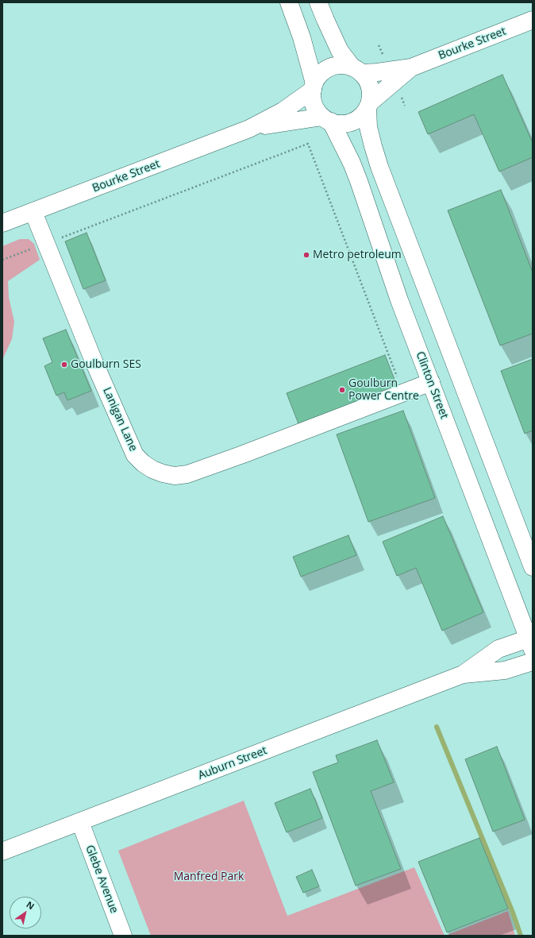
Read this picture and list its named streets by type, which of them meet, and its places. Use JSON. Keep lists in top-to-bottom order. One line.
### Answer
{"streets":{"street":["Bourke Street","Clinton Street","Lanigan Lane","Auburn Street","Glebe Avenue"]},"crossings":[["Bourke Street","Clinton Street"],["Bourke Street","Lanigan Lane"],["Clinton Street","Lanigan Lane"],["Clinton Street","Auburn Street"],["Auburn Street","Glebe Avenue"]],"parks":["Manfred Park"],"places":["Metro petroleum","Goulburn SES","Goulburn Power Centre"],"north":"top right"}
